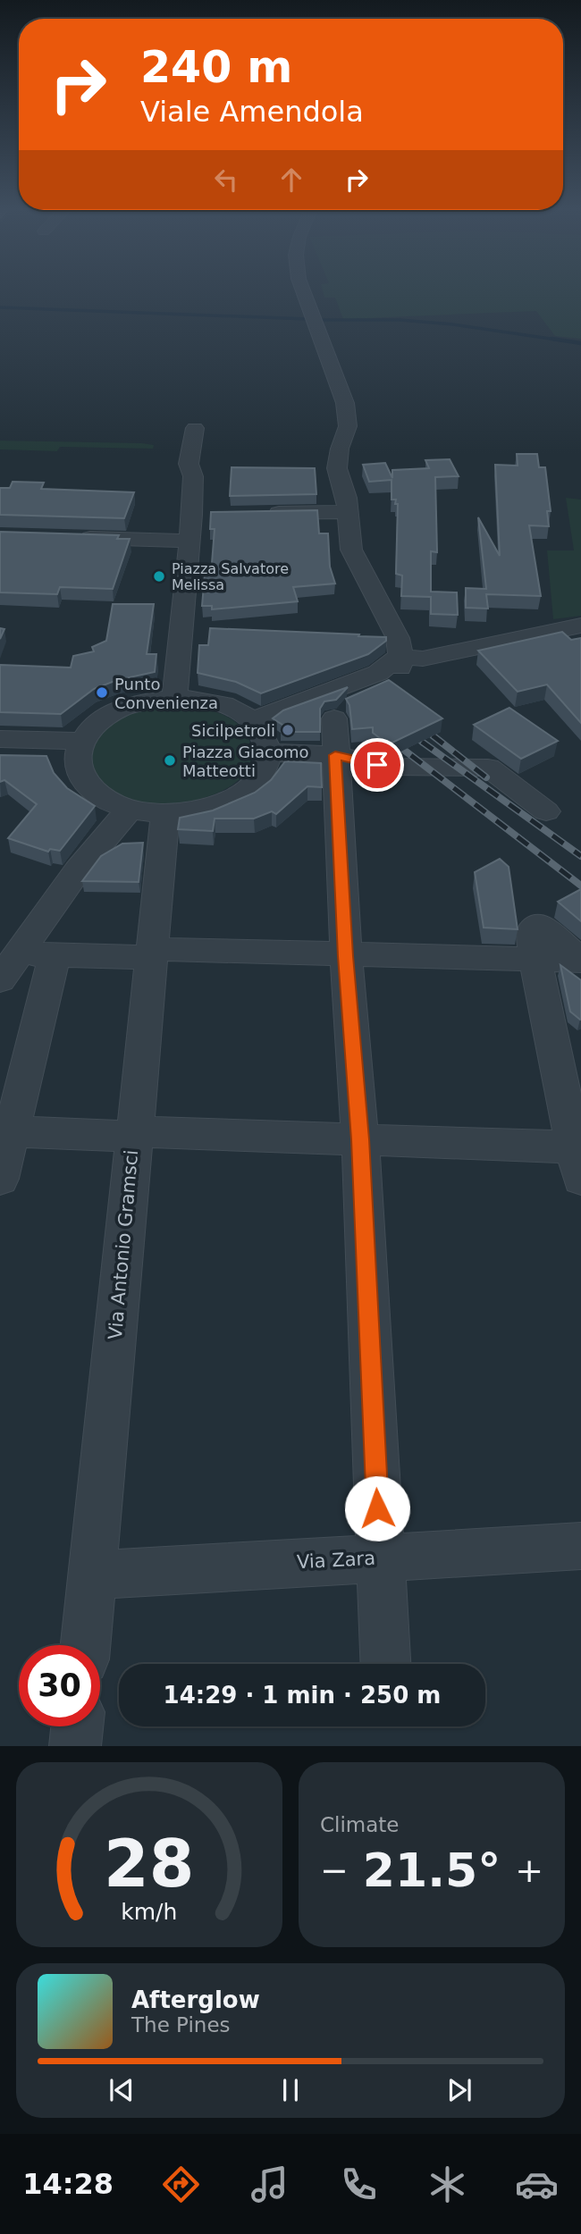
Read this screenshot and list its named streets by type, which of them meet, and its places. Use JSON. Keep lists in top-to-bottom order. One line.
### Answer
{"streets":{"street":["Via Antonio Gramsci","Via Zara"]},"crossings":[["Via Antonio Gramsci","Via Zara"]],"places":["Piazza Salvatore Melissa","Punto Convenienza","Sicilpetroli","Piazza Giacomo Matteotti"],"page":{"turn":["240 m","Viale Amendola"],"limit":"30","trip":"14:29 · 1 min · 250 m","tile":"Climate","heat":["−","21.5°","+"],"song":["Afterglow","The Pines"],"tabs":"14:28","gauge":["28","km/h"]}}
